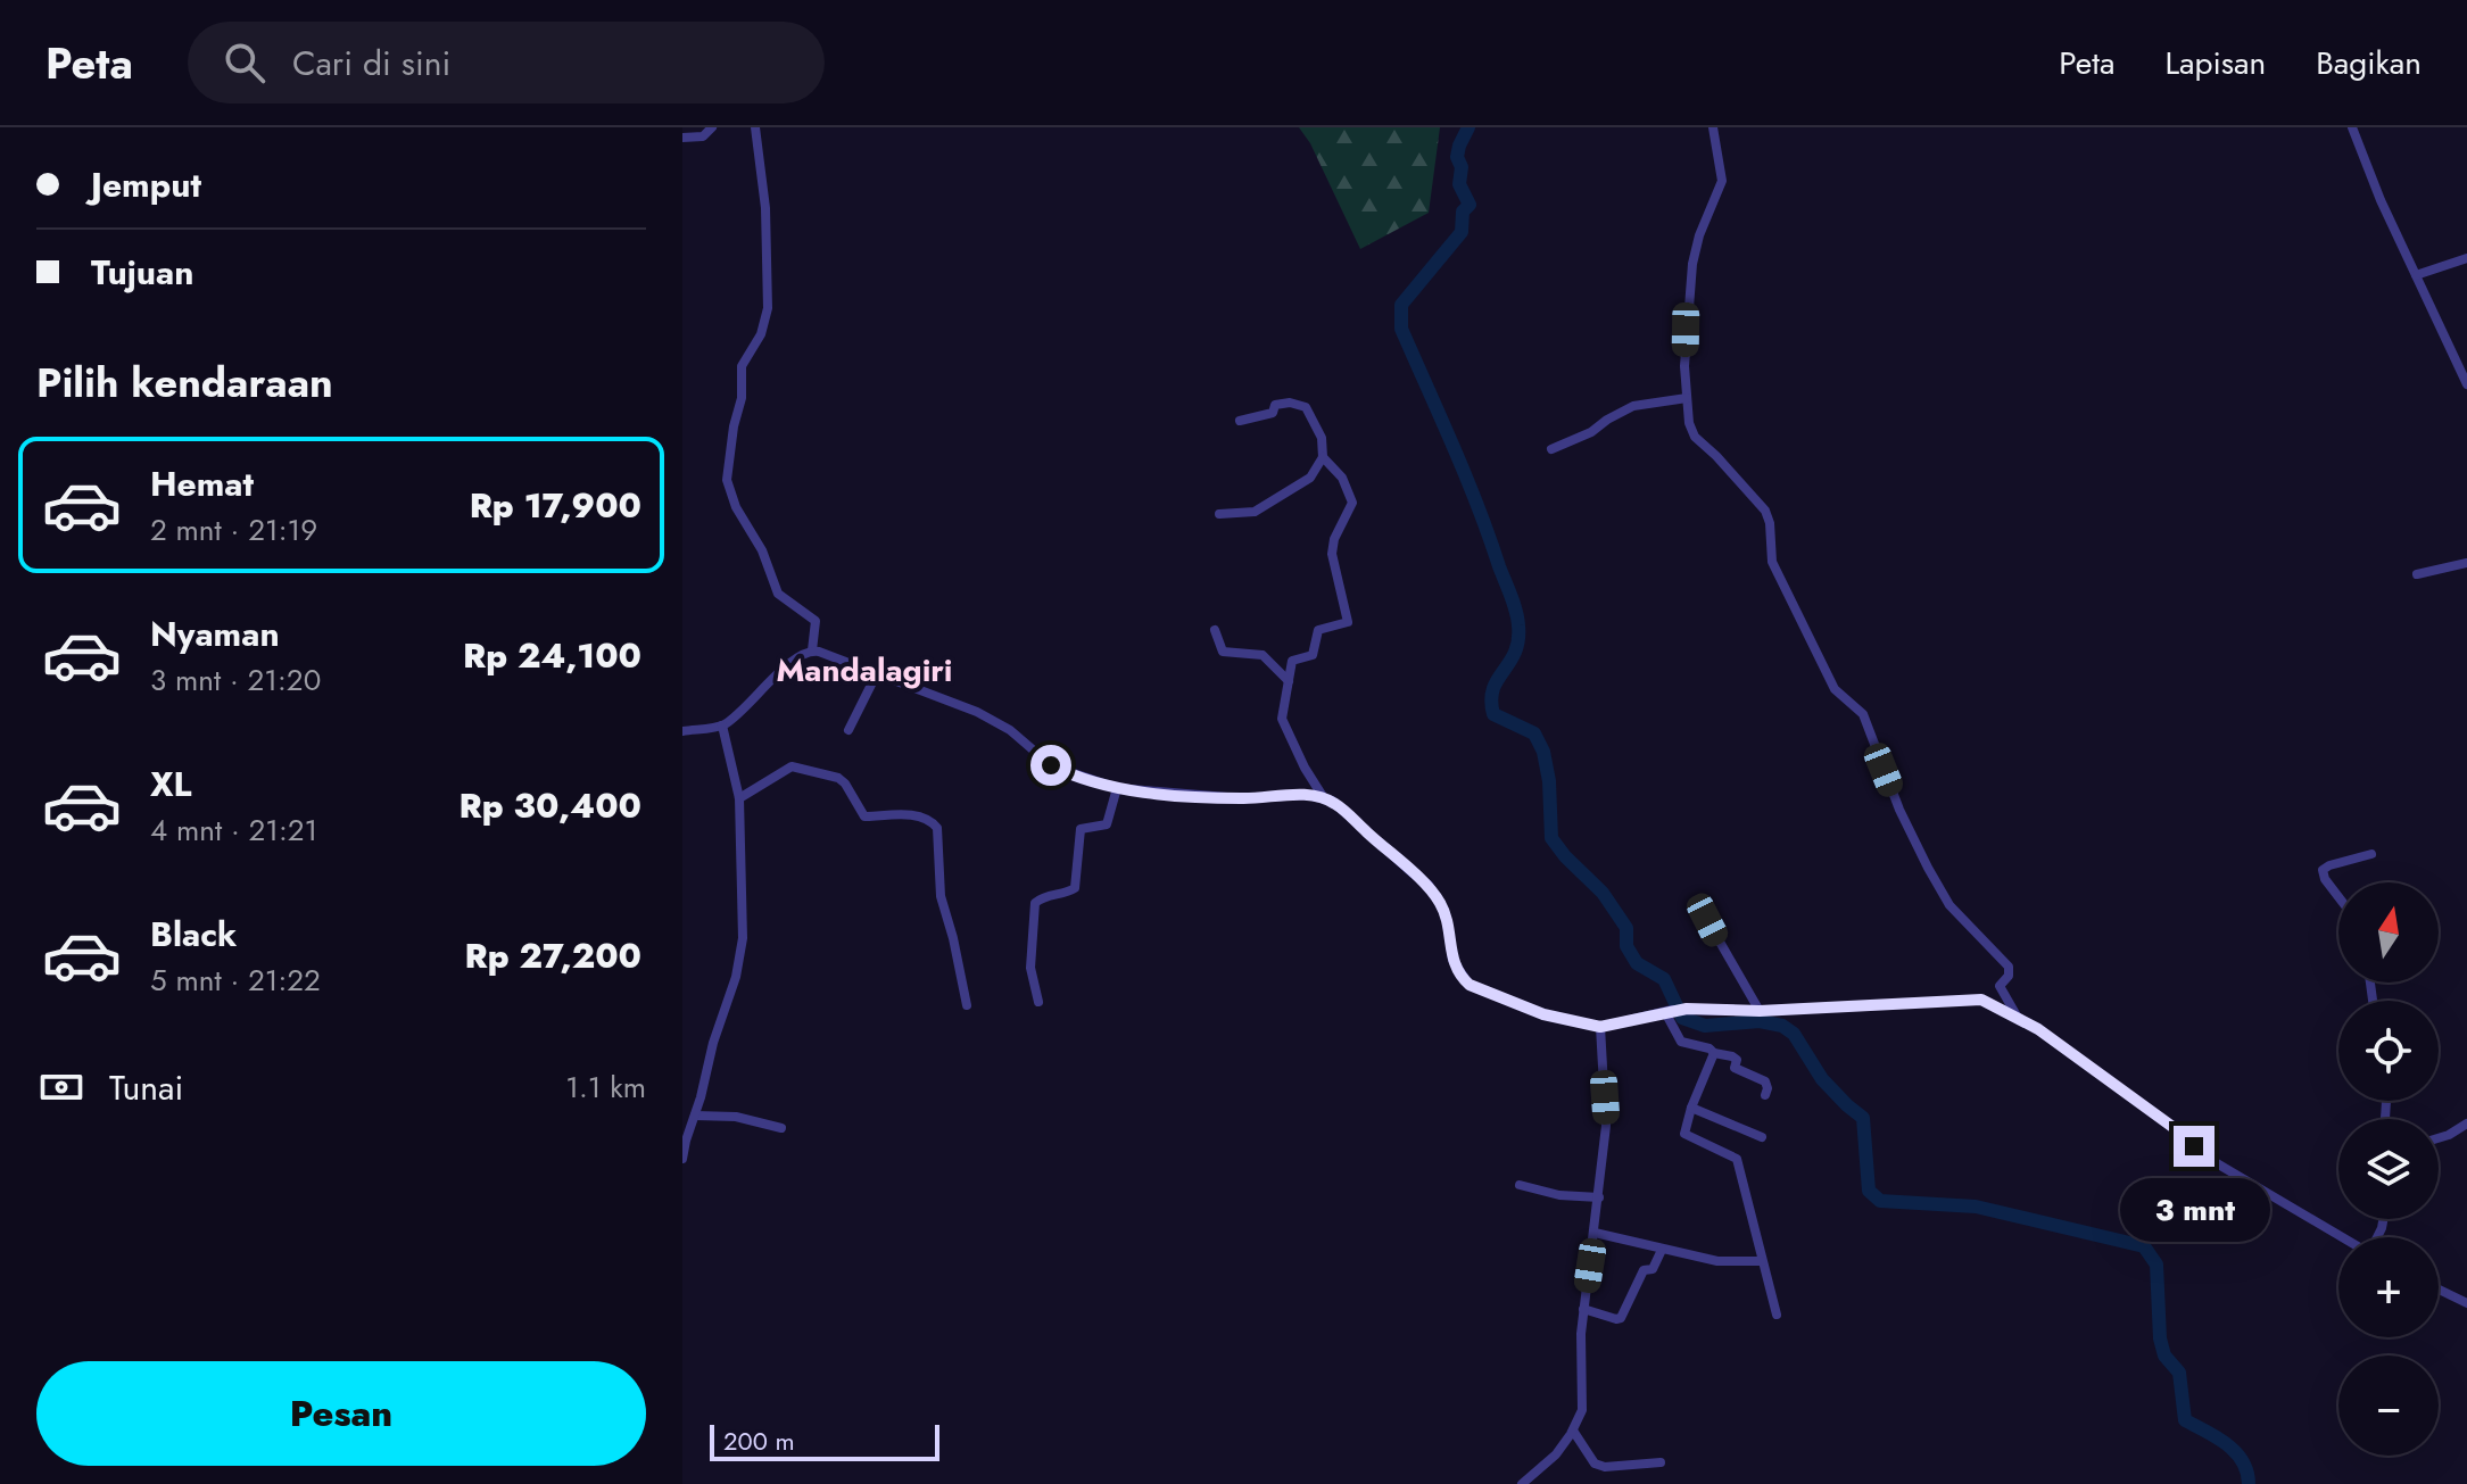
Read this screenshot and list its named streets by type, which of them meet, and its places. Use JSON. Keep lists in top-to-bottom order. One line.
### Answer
{"districts":["Mandalagiri"],"scale_bar":"200 m","north":"top","page":{"header":"Peta","search":"Cari di sini","nav":["Peta","Lapisan","Bagikan"],"banner":["Jemput","Tujuan"],"heading":"Pilih kendaraan","list":[{"name":"Hemat","note":"2 mnt · 21:19","value":"Rp 17,900"},{"name":"Nyaman","note":"3 mnt · 21:20","value":"Rp 24,100"},{"name":"XL","note":"4 mnt · 21:21","value":"Rp 30,400"},{"name":"Black","note":"5 mnt · 21:22","value":"Rp 27,200"}],"map_buttons":["+","−"],"pay":["Tunai","1.1 km"],"bubble":"3 mnt","buttons":"Pesan","scale":"200 m"}}
